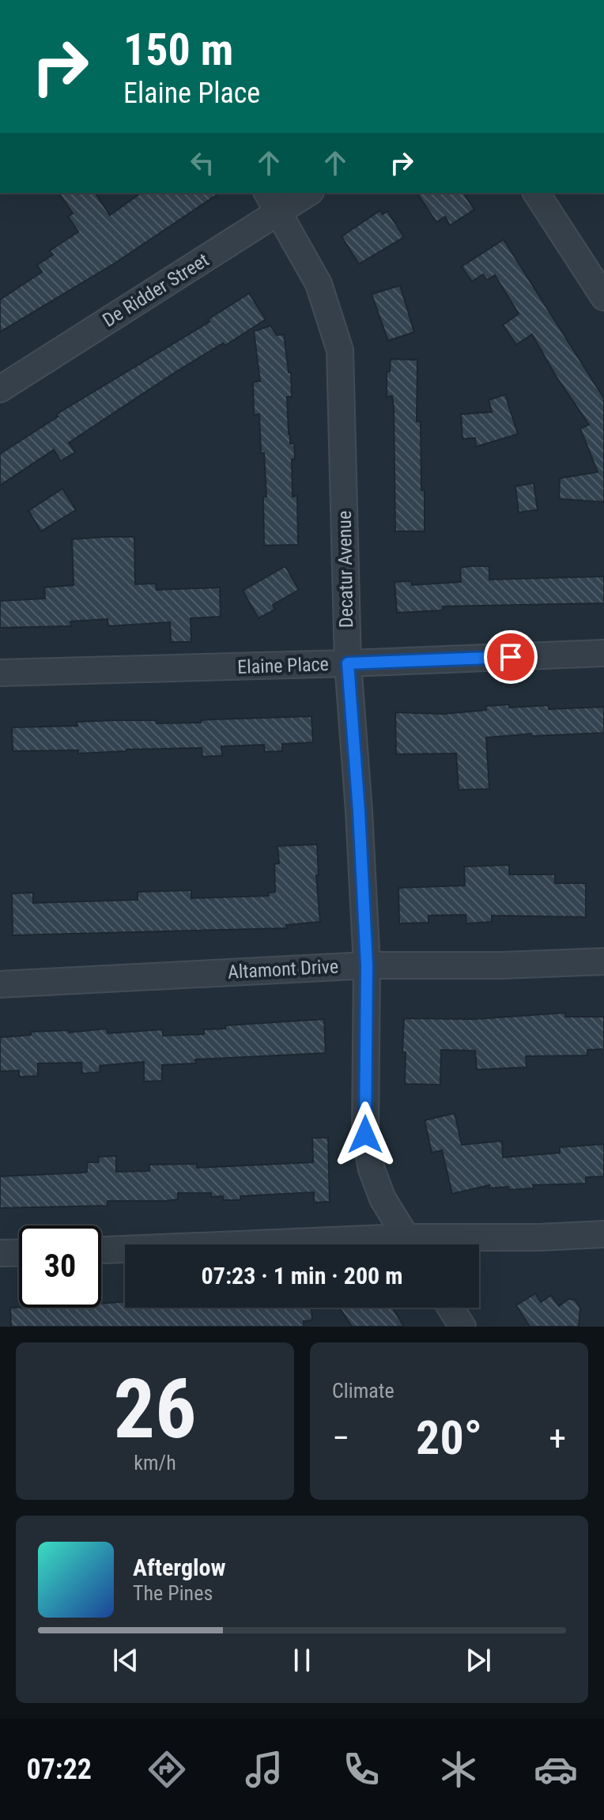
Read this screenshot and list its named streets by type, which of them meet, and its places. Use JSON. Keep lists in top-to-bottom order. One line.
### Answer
{"streets":{"street":["De Ridder Street","Decatur Avenue","Elaine Place","Altamont Drive"]},"crossings":[["De Ridder Street","Decatur Avenue"],["Decatur Avenue","Elaine Place"],["Decatur Avenue","Altamont Drive"]],"page":{"turn":["150 m","Elaine Place"],"limit":"30","trip":"07:23 · 1 min · 200 m","tile":[["26","km/h"],"Climate"],"heat":["−","20°","+"],"song":["Afterglow","The Pines"],"tabs":"07:22"}}
